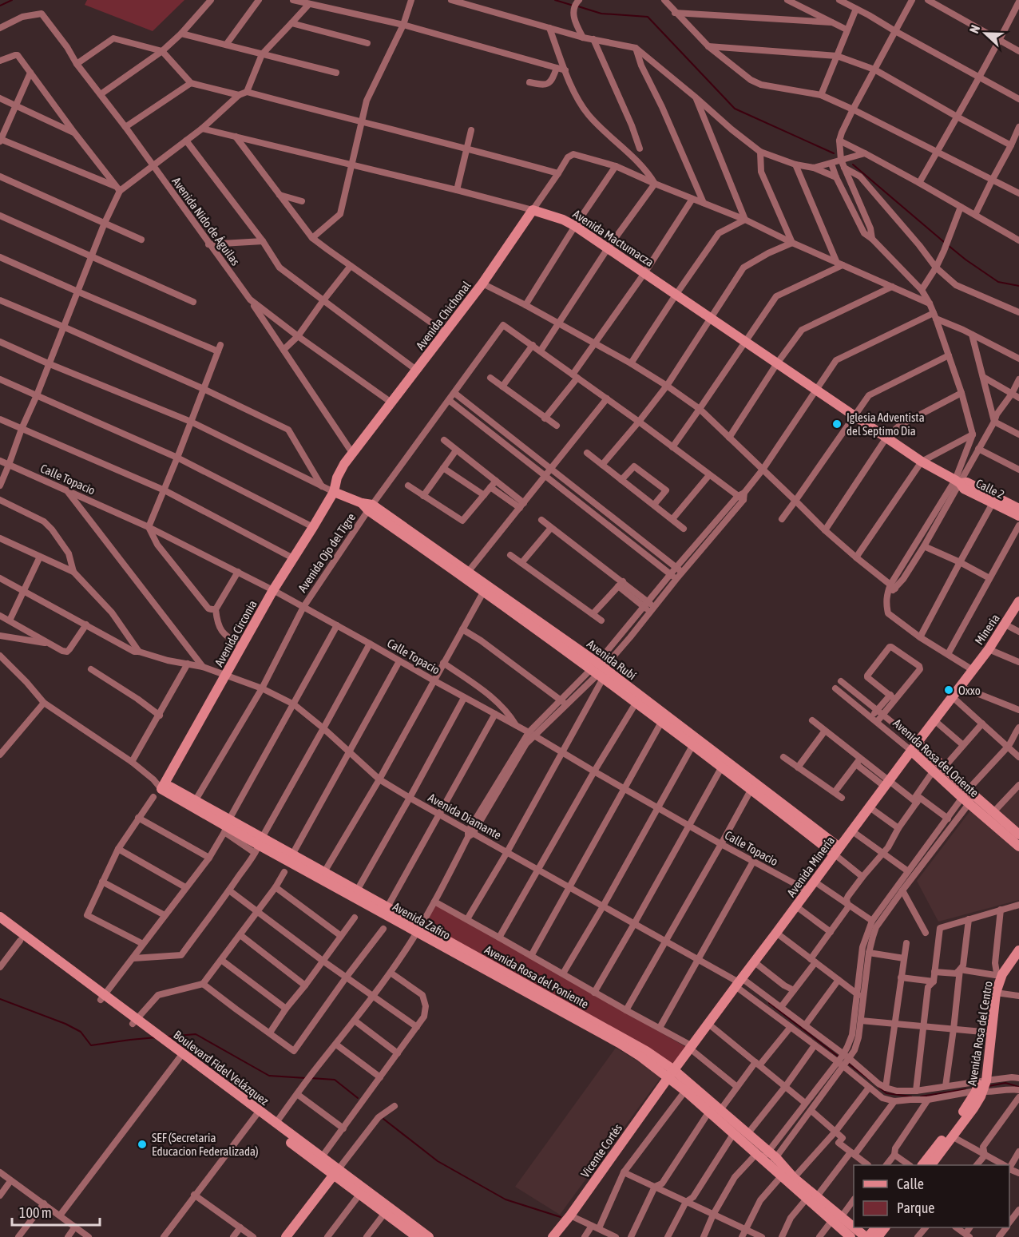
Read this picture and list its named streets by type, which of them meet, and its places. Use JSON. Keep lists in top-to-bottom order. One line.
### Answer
{"streets":{"street":["Avenida Nido de Águilas","Avenida Mactumacza","Avenida Chichonal","Calle Topacio","Calle 2","Avenida Ojo del Tigre","Mineria","Avenida Circonia","Avenida Rubí","Avenida Rosa del Oriente","Avenida Diamante","Avenida Minería","Avenida Zafiro","Avenida Rosa del Centro","Boulevard Fidel Velázquez","Vicente Cortés"]},"crossings":[["Avenida Nido de Águilas","Avenida Chichonal"],["Avenida Mactumacza","Avenida Chichonal"],["Avenida Mactumacza","Calle 2"],["Avenida Chichonal","Avenida Circonia"],["Avenida Chichonal","Avenida Rubí"],["Calle Topacio","Avenida Ojo del Tigre"],["Calle Topacio","Avenida Circonia"],["Calle Topacio","Avenida Minería"],["Avenida Ojo del Tigre","Avenida Rubí"],["Avenida Ojo del Tigre","Avenida Diamante"],["Avenida Ojo del Tigre","Avenida Zafiro"],["Mineria","Avenida Minería"],["Avenida Circonia","Avenida Rubí"],["Avenida Circonia","Avenida Diamante"],["Avenida Circonia","Avenida Zafiro"],["Avenida Rubí","Avenida Minería"],["Avenida Rosa del Oriente","Avenida Minería"],["Avenida Diamante","Avenida Minería"],["Avenida Minería","Avenida Zafiro"],["Avenida Minería","Vicente Cortés"],["Avenida Zafiro","Vicente Cortés"]],"places":["Iglesia Adventista del Septimo Dia","Oxxo","SEF (Secretaria Educacion Federalizada)"],"legend":["Calle","Parque"],"scale_bar":"100 m","north":"left"}
